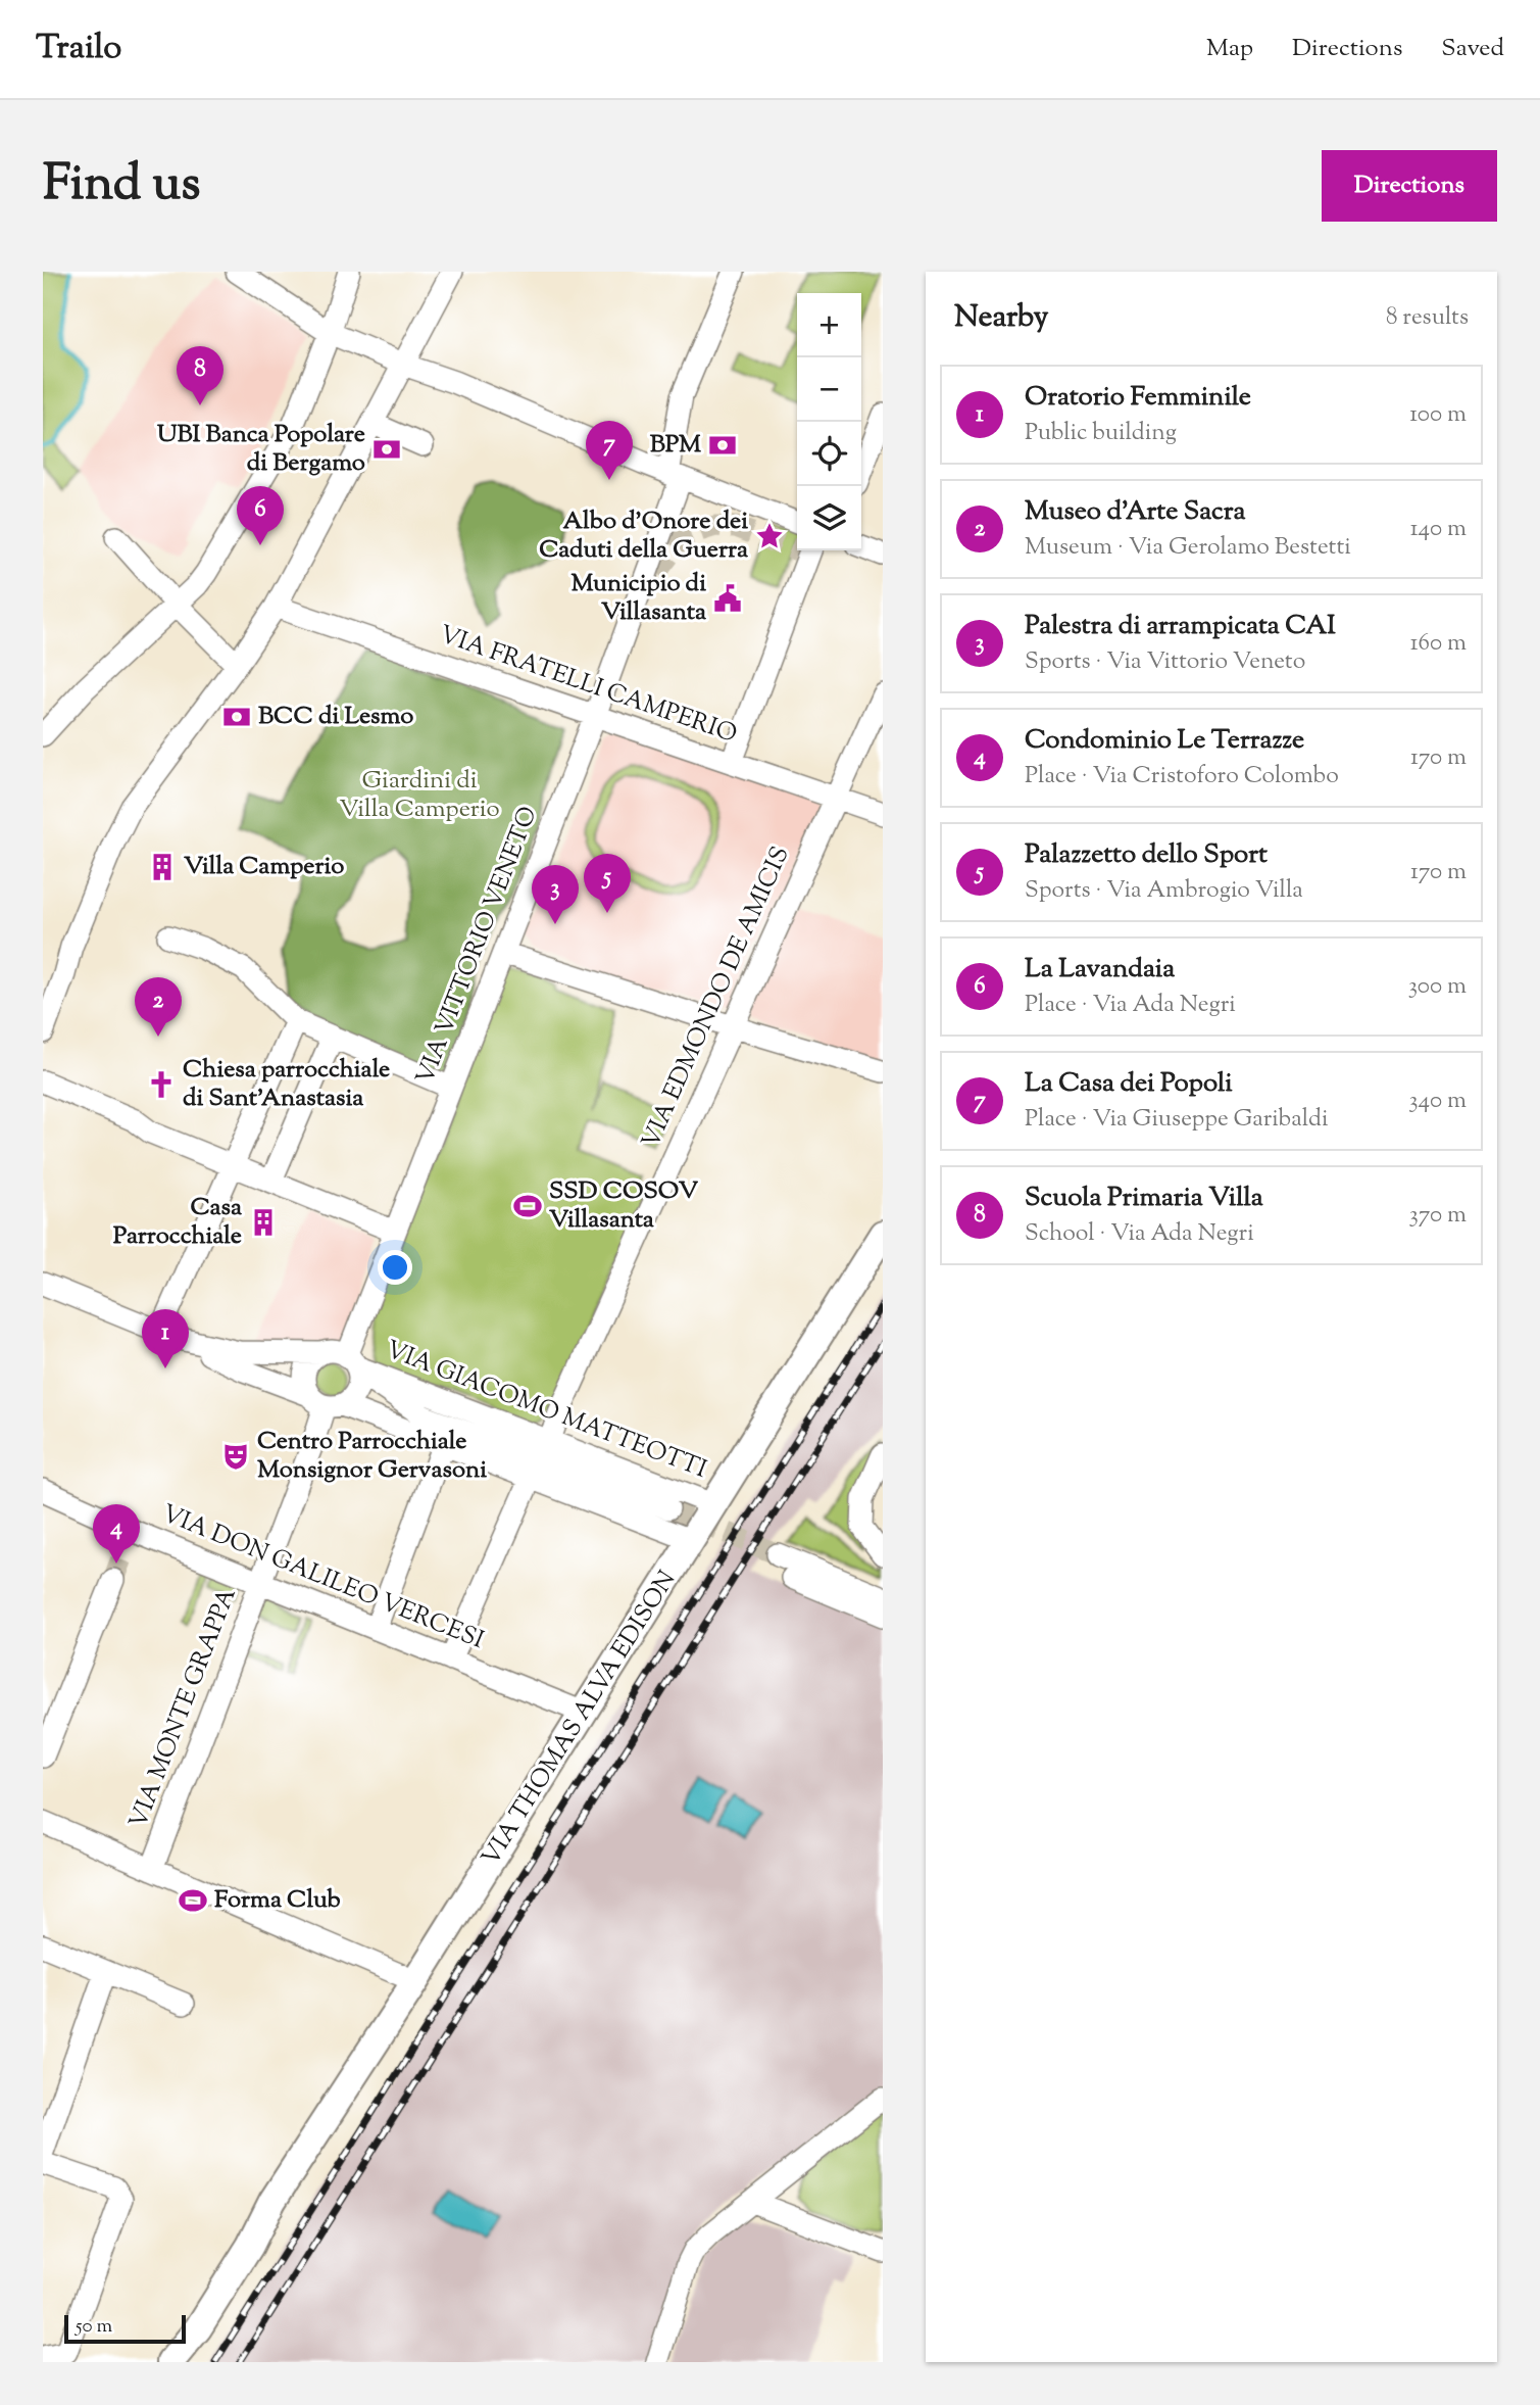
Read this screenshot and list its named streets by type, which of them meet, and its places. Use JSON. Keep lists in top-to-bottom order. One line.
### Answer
{"streets":{"main road":["VIA THOMAS ALVA EDISON"],"street":["VIA FRATELLI CAMPERIO","VIA VITTORIO VENETO","VIA EDMONDO DE AMICIS","VIA GIACOMO MATTEOTTI","VIA DON GALILEO VERCESI","VIA MONTE GRAPPA"]},"crossings":[["VIA FRATELLI CAMPERIO","VIA VITTORIO VENETO"],["VIA FRATELLI CAMPERIO","VIA EDMONDO DE AMICIS"],["VIA VITTORIO VENETO","VIA GIACOMO MATTEOTTI"],["VIA VITTORIO VENETO","VIA MONTE GRAPPA"],["VIA EDMONDO DE AMICIS","VIA GIACOMO MATTEOTTI"],["VIA GIACOMO MATTEOTTI","VIA MONTE GRAPPA"],["VIA GIACOMO MATTEOTTI","VIA THOMAS ALVA EDISON"],["VIA DON GALILEO VERCESI","VIA MONTE GRAPPA"],["VIA DON GALILEO VERCESI","VIA THOMAS ALVA EDISON"]],"parks":["Giardini di Villa Camperio"],"places":{"bank":["BPM","UBI Banca Popolare di Bergamo","BCC di Lesmo"],"place":["Albo d'Onore dei Caduti della Guerra"],"public building":["Municipio di Villasanta"],"building":["Villa Camperio","Casa Parrocchiale"],"church":["Chiesa parrocchiale di Sant'Anastasia"],"sports":["SSD COSOV Villasanta","Forma Club"],"theatre":["Centro Parrocchiale Monsignor Gervasoni"]},"scale_bar":"50 m","page":{"header":"Trailo","nav":["Map","Directions","Saved"],"title":"Find us","buttons":"Directions","heading":["Nearby","8 results"],"map_buttons":["+","−"],"pins":["8","7","6","5","3","2","1","4"],"list":[{"mark":"1","name":"Oratorio Femminile","note":"Public building","value":"100 m"},{"mark":"2","name":"Museo d'Arte Sacra","note":"Museum · Via Gerolamo Bestetti","value":"140 m"},{"mark":"3","name":"Palestra di arrampicata CAI","note":"Sports · Via Vittorio Veneto","value":"160 m"},{"mark":"4","name":"Condominio Le Terrazze","note":"Place · Via Cristoforo Colombo","value":"170 m"},{"mark":"5","name":"Palazzetto dello Sport","note":"Sports · Via Ambrogio Villa","value":"170 m"},{"mark":"6","name":"La Lavandaia","note":"Place · Via Ada Negri","value":"300 m"},{"mark":"7","name":"La Casa dei Popoli","note":"Place · Via Giuseppe Garibaldi","value":"340 m"},{"mark":"8","name":"Scuola Primaria Villa","note":"School · Via Ada Negri","value":"370 m"}],"scale":"50 m"}}
